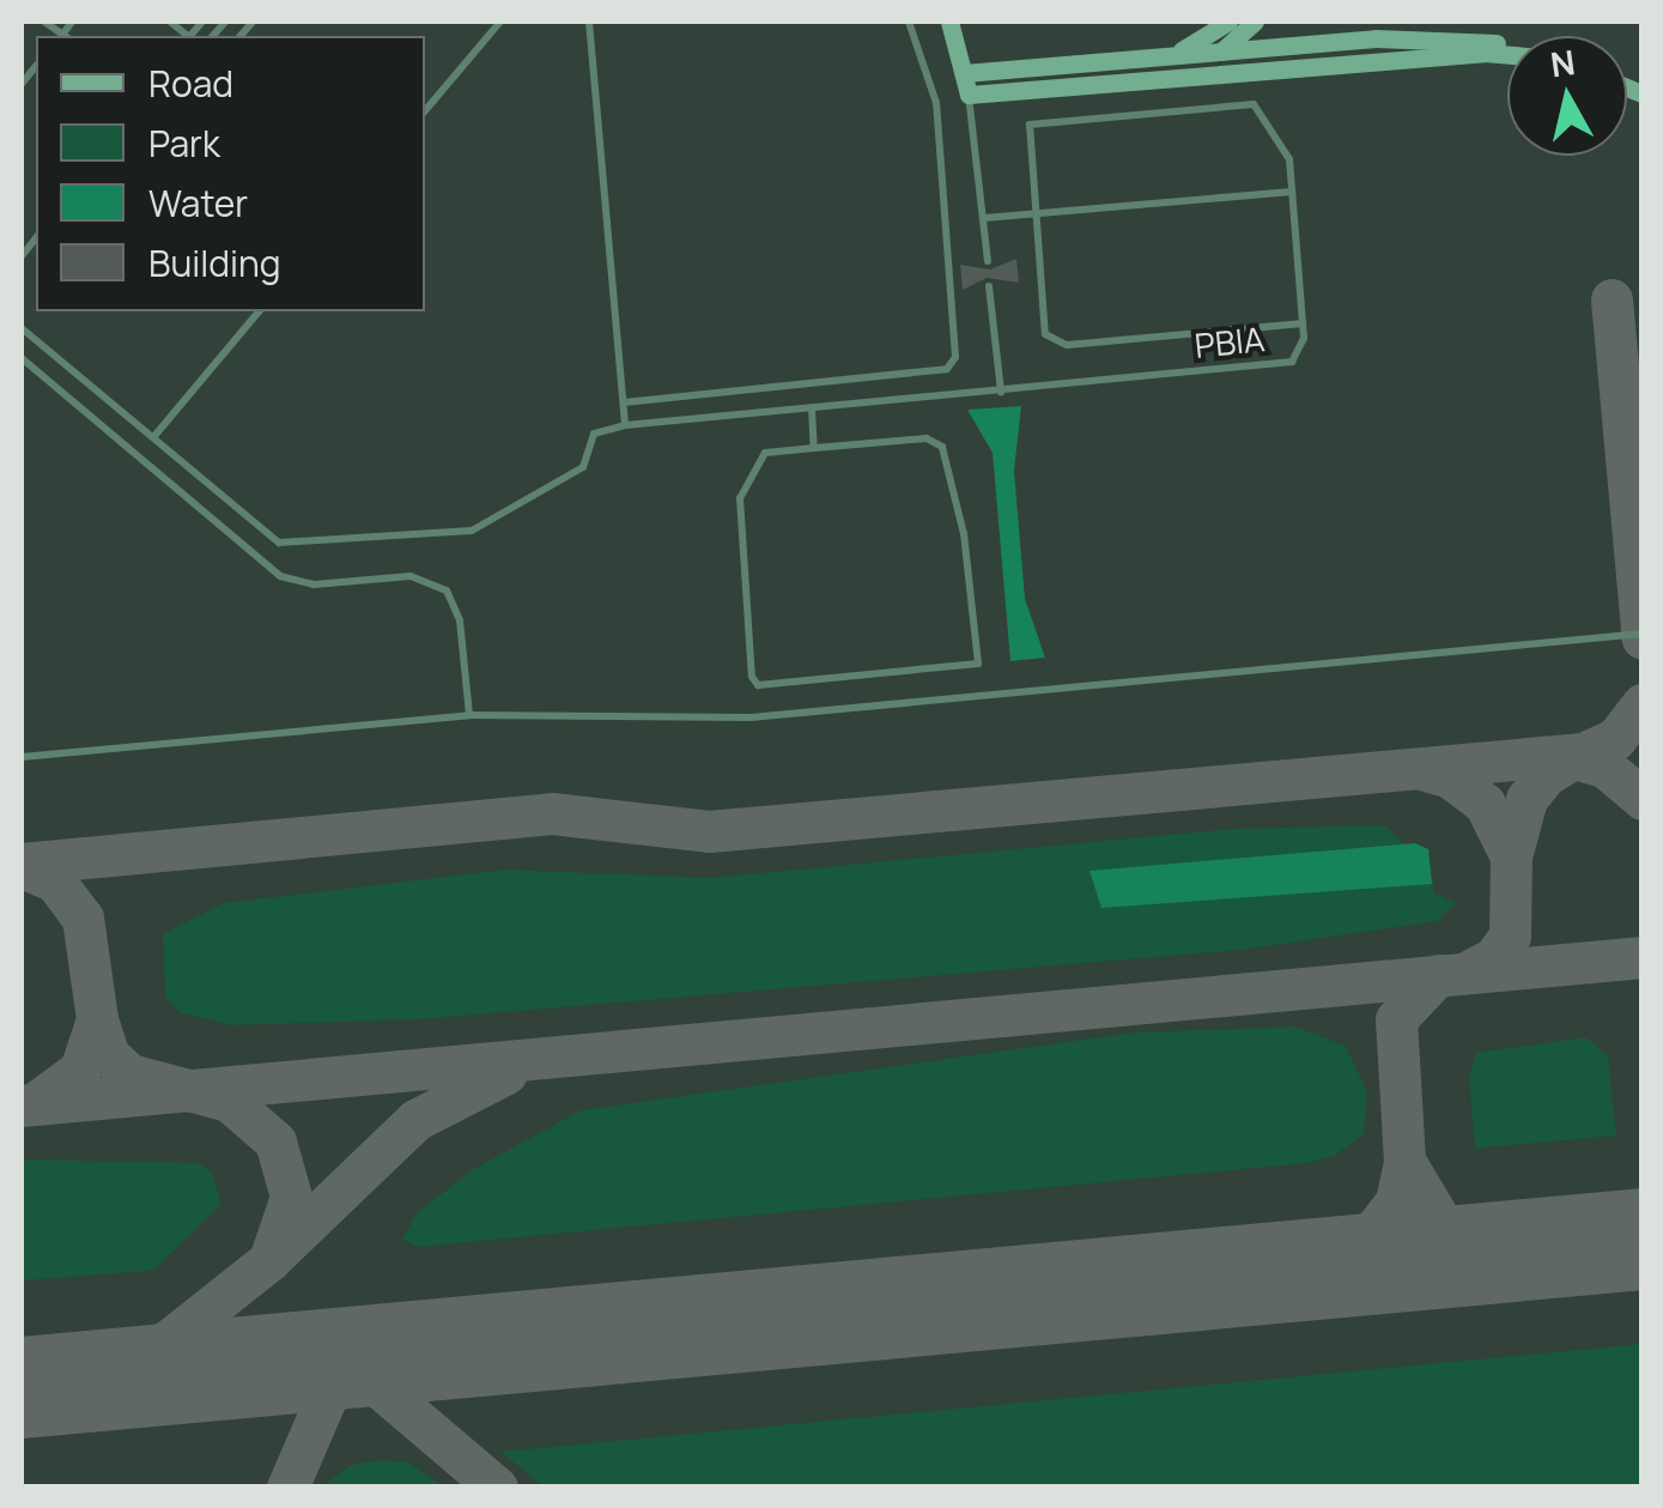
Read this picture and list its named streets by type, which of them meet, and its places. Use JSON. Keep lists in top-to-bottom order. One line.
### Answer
{"streets":{"lane":["PBIA"]},"legend":["Road","Park","Water","Building"],"north":"top"}
